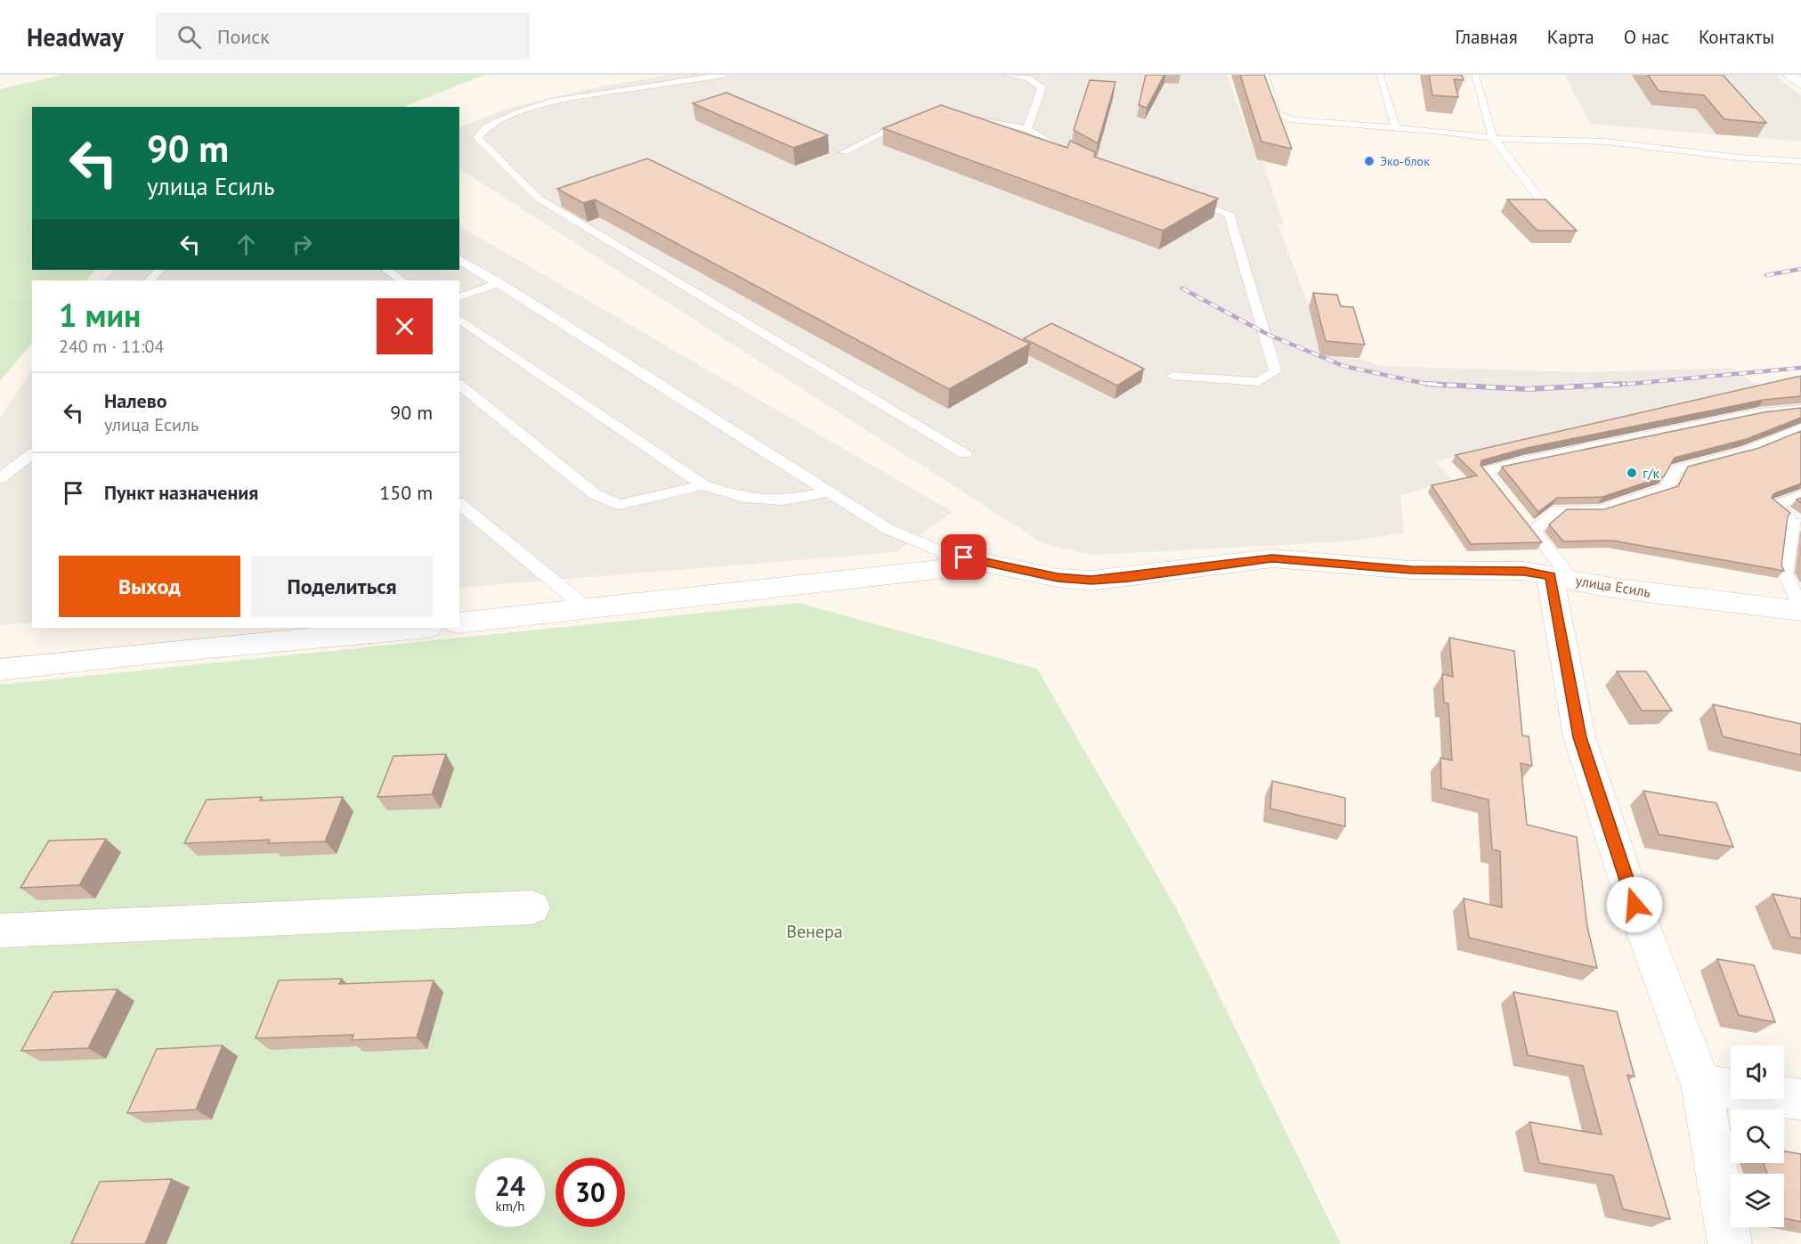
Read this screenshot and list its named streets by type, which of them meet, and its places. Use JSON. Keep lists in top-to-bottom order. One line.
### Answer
{"streets":{"street":["улица Есиль"]},"parks":["Венера"],"places":["Эко-блок","г/к"],"page":{"header":"Headway","search":"Поиск","nav":["Главная","Карта","О нас","Контакты"],"turn":["90 m","улица Есиль"],"heading":["1 мин","240 m · 11:04"],"list":[{"name":"Налево","note":"улица Есиль","value":"90 m"},{"name":"Пункт назначения","value":"150 m"}],"buttons":["Выход","Поделиться"],"speed":"24 km/h","limit":"30"}}
